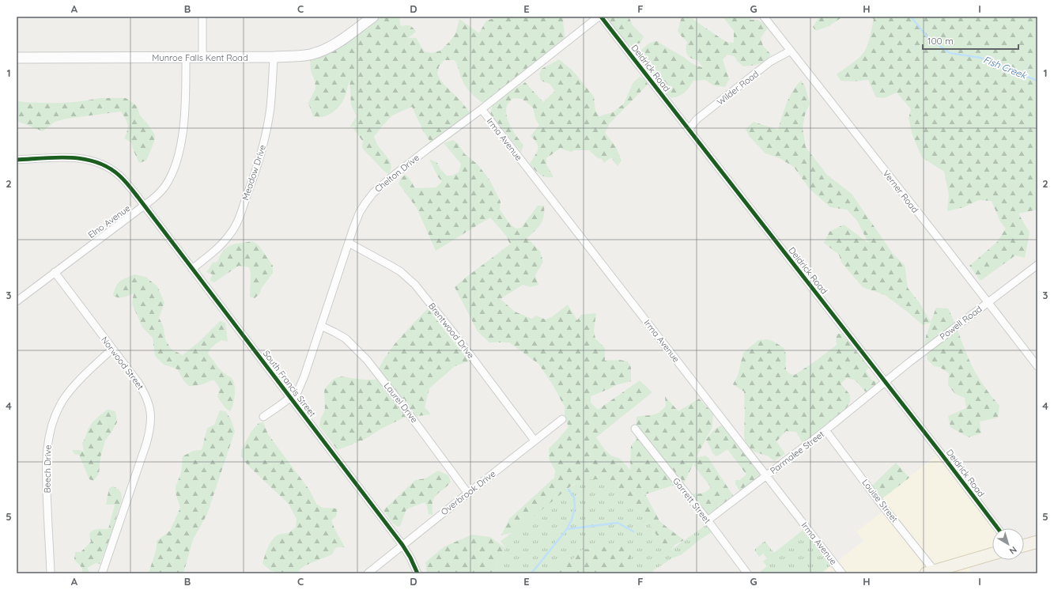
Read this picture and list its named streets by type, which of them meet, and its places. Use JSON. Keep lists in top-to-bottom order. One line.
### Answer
{"streets":{"street":["Munroe Falls Kent Road","Deidrick Road","Wilder Road","Irma Avenue","Meadow Drive","Chelton Drive","Verner Road","Elno Avenue","Powell Road","Brentwood Drive","Norwood Street","South Francis Street","Laurel Drive","Parmalee Street","Beech Drive","Overbrook Drive","Garrett Street","Louise Street"]},"crossings":[["Munroe Falls Kent Road","Meadow Drive"],["Munroe Falls Kent Road","Elno Avenue"],["Deidrick Road","Wilder Road"],["Deidrick Road","Chelton Drive"],["Deidrick Road","Powell Road"],["Deidrick Road","Parmalee Street"],["Wilder Road","Verner Road"],["Irma Avenue","Chelton Drive"],["Irma Avenue","Parmalee Street"],["Meadow Drive","South Francis Street"],["Chelton Drive","Brentwood Drive"],["Chelton Drive","South Francis Street"],["Chelton Drive","Laurel Drive"],["Verner Road","Powell Road"],["Elno Avenue","Norwood Street"],["Elno Avenue","South Francis Street"],["Powell Road","Parmalee Street"],["Brentwood Drive","Overbrook Drive"],["Norwood Street","Beech Drive"],["South Francis Street","Overbrook Drive"],["Laurel Drive","Overbrook Drive"],["Parmalee Street","Garrett Street"],["Parmalee Street","Louise Street"]],"water":["Fish Creek"],"scale_bar":"100 m","north":"bottom right","grid":{"columns":["A","B","C","D","E","F","G","H","I"],"rows":["1","2","3","4","5"]}}
